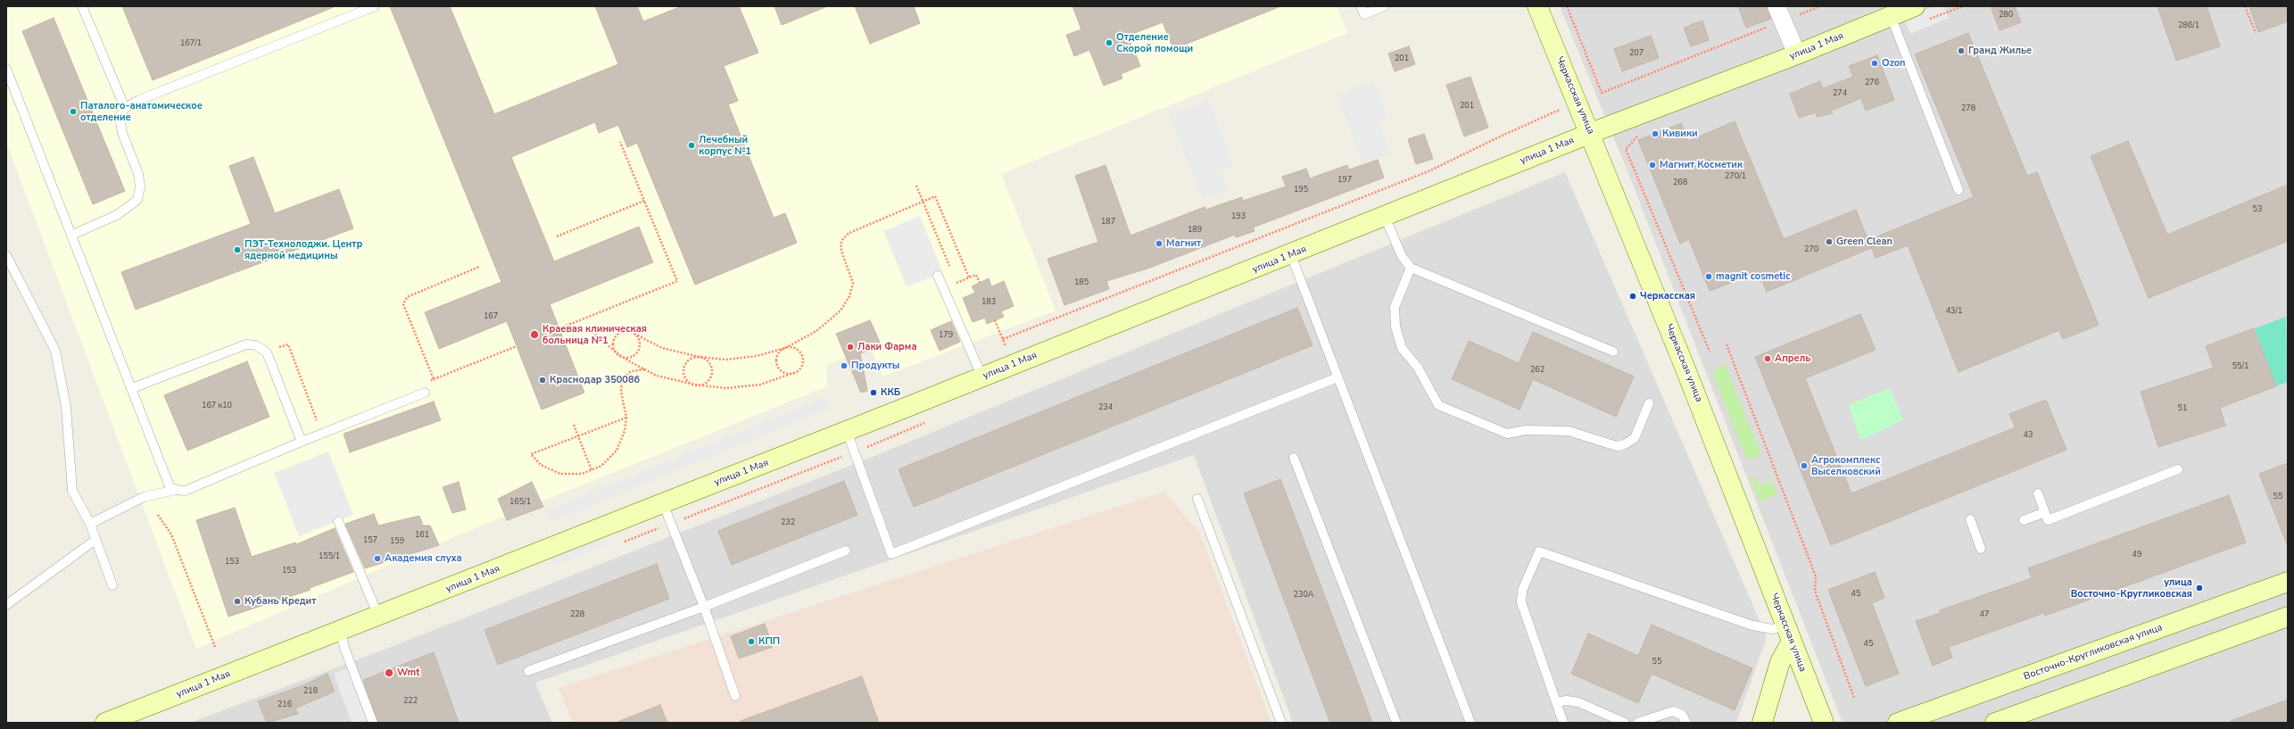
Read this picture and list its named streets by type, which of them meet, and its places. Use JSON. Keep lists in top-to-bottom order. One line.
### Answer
{"streets":{"street":["улица 1 Мая","Черкасская улица","Восточно-Кругликовская улица"]},"crossings":[["улица 1 Мая","Черкасская улица"]],"places":["Отделение Скорой помощи","Гранд Жилье","Ozon","Паталого-анатомическое отделение","Кивики","Лечебный корпус №1","Магнит Косметик","Green Clean","Магнит","ПЭТ-Технолоджи. Центр ядерной медицины","magnit cosmetic","Черкасская","Краевая клиническая больница №1","Лаки Фарма","Апрель","Продукты","Краснодар 350086","ККБ","Агрокомплекс Выселковский","Академия слуха","улица Восточно-Кругликовская","Кубань Кредит","КПП","Wmt"],"house_numbers":["280","286/1","167/1","207","201","276","274","201","278","270/1","197","268","195","53","193","187","189","270","185","183","43/1","167","179","55/1","262","167 к10","234","51","43","55","165/1","232","161","157","159","49","155/1","153","153","45","230А","228","47","45","55","218","222","216"]}
